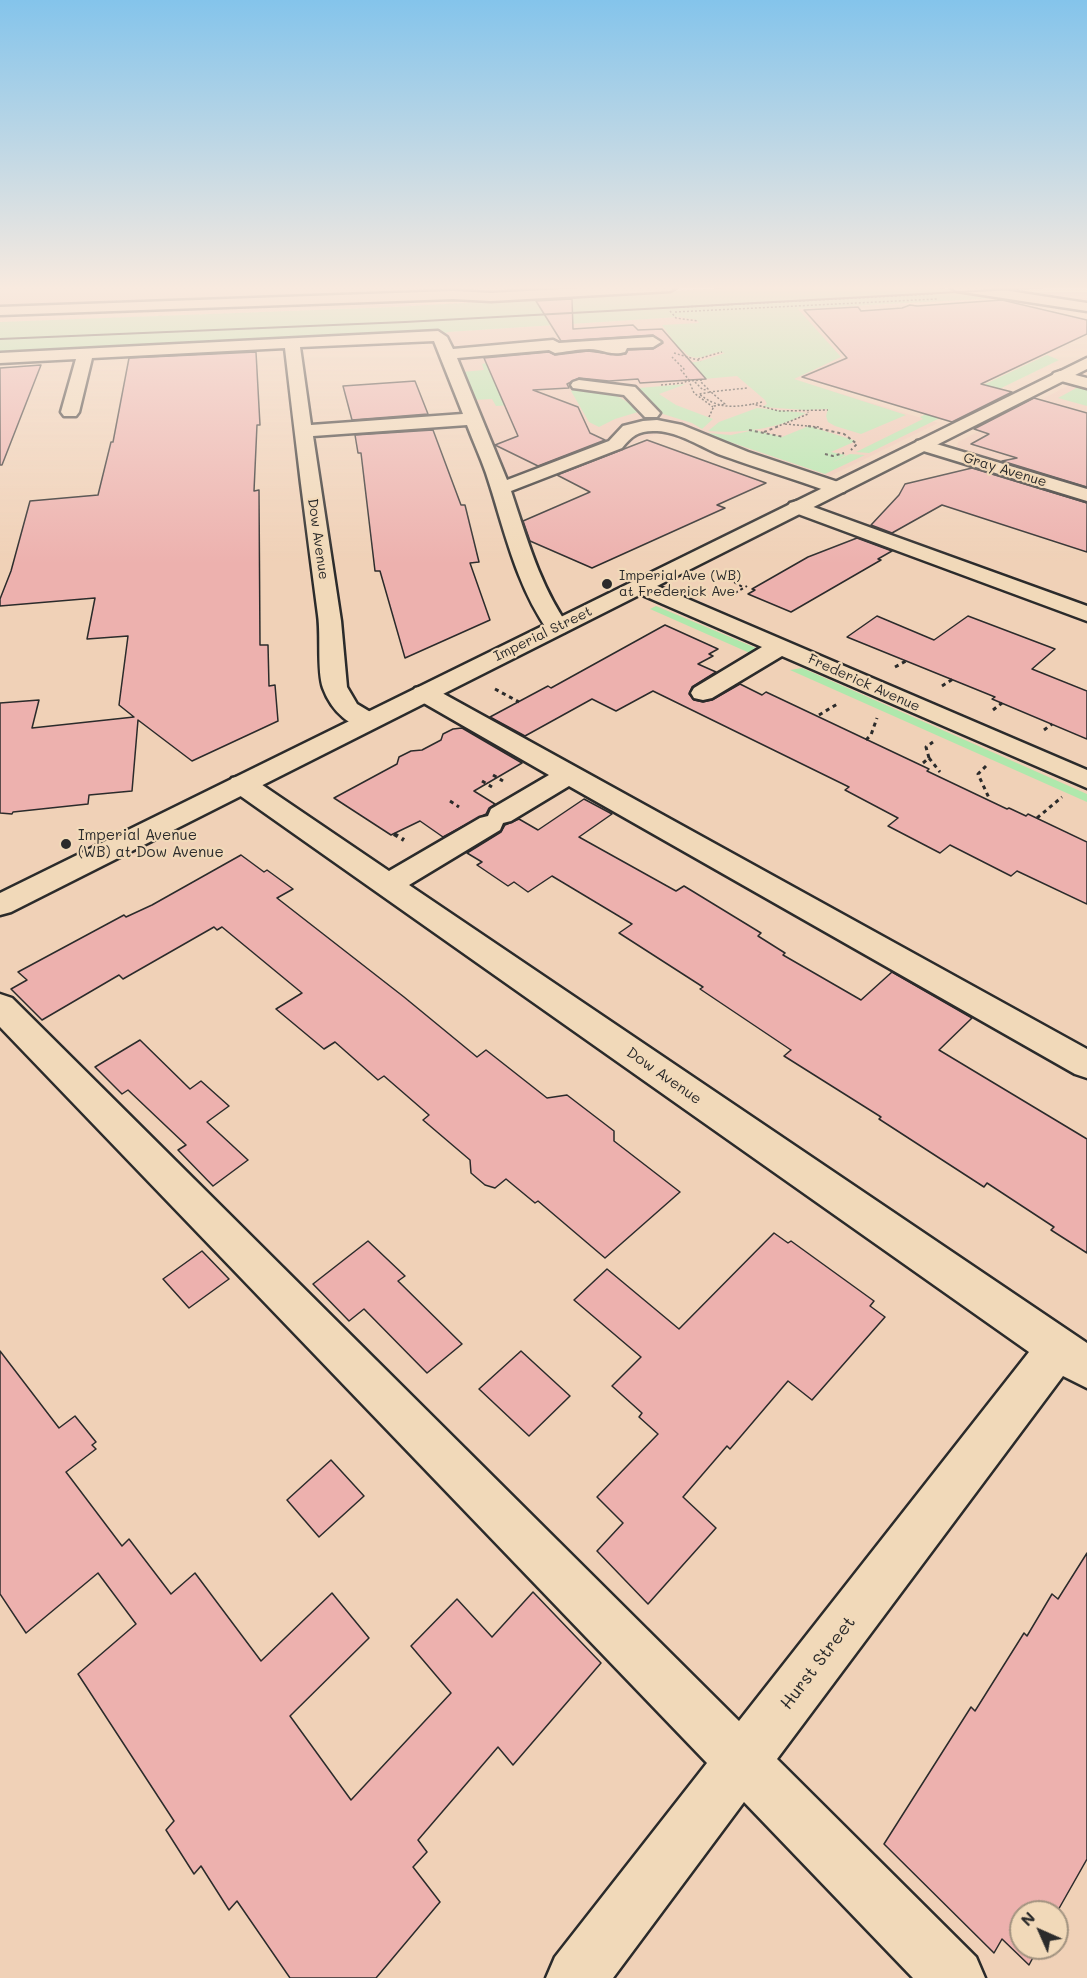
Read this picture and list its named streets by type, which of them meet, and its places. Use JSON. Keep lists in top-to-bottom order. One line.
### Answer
{"streets":{"street":["Gray Avenue","Dow Avenue","Imperial Street","Frederick Avenue","Hurst Street"]},"crossings":[["Gray Avenue","Imperial Street"],["Dow Avenue","Imperial Street"],["Dow Avenue","Hurst Street"],["Imperial Street","Frederick Avenue"]],"places":["Imperial Ave (WB) at Frederick Ave","Imperial Avenue (WB) at Dow Avenue"],"north":"top left"}
